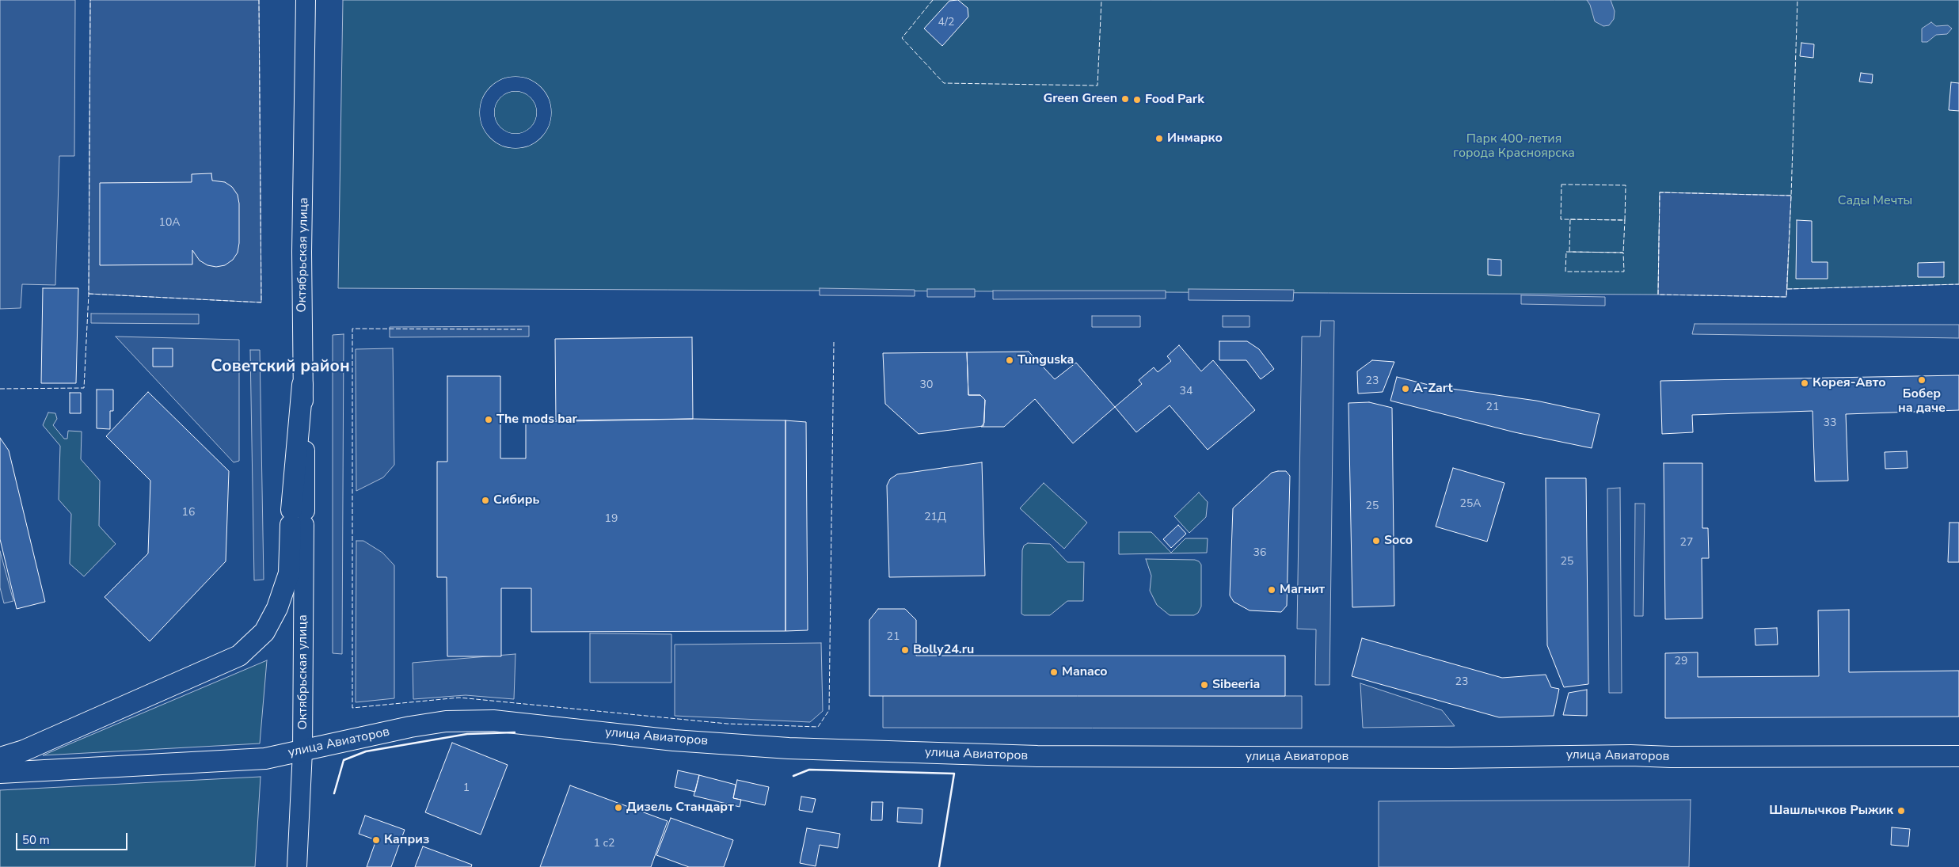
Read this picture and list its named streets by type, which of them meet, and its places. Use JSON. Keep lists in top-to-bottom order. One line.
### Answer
{"streets":{"main road":["улица Авиаторов"],"street":["Октябрьская улица"]},"crossings":[["Октябрьская улица","улица Авиаторов"]],"districts":["Советский район"],"parks":["Парк 400-летия города Красноярска","Сады Мечты"],"places":["Green Green","Food Park","Инмарко","Tunguska","Бобер на даче","Корея-Авто","A-Zart","The mods bar","Сибирь","Soco","Магнит","Bolly24.ru","Manaco","Sibeeria","Дизель Стандарт","Шашлычков Рыжик","Каприз"],"house_numbers":["4/2","10А","23","30","34","21","33","25А","25","16","21Д","19","27","36","25","21","29","23","1","1 с2"],"scale_bar":"50 m"}
